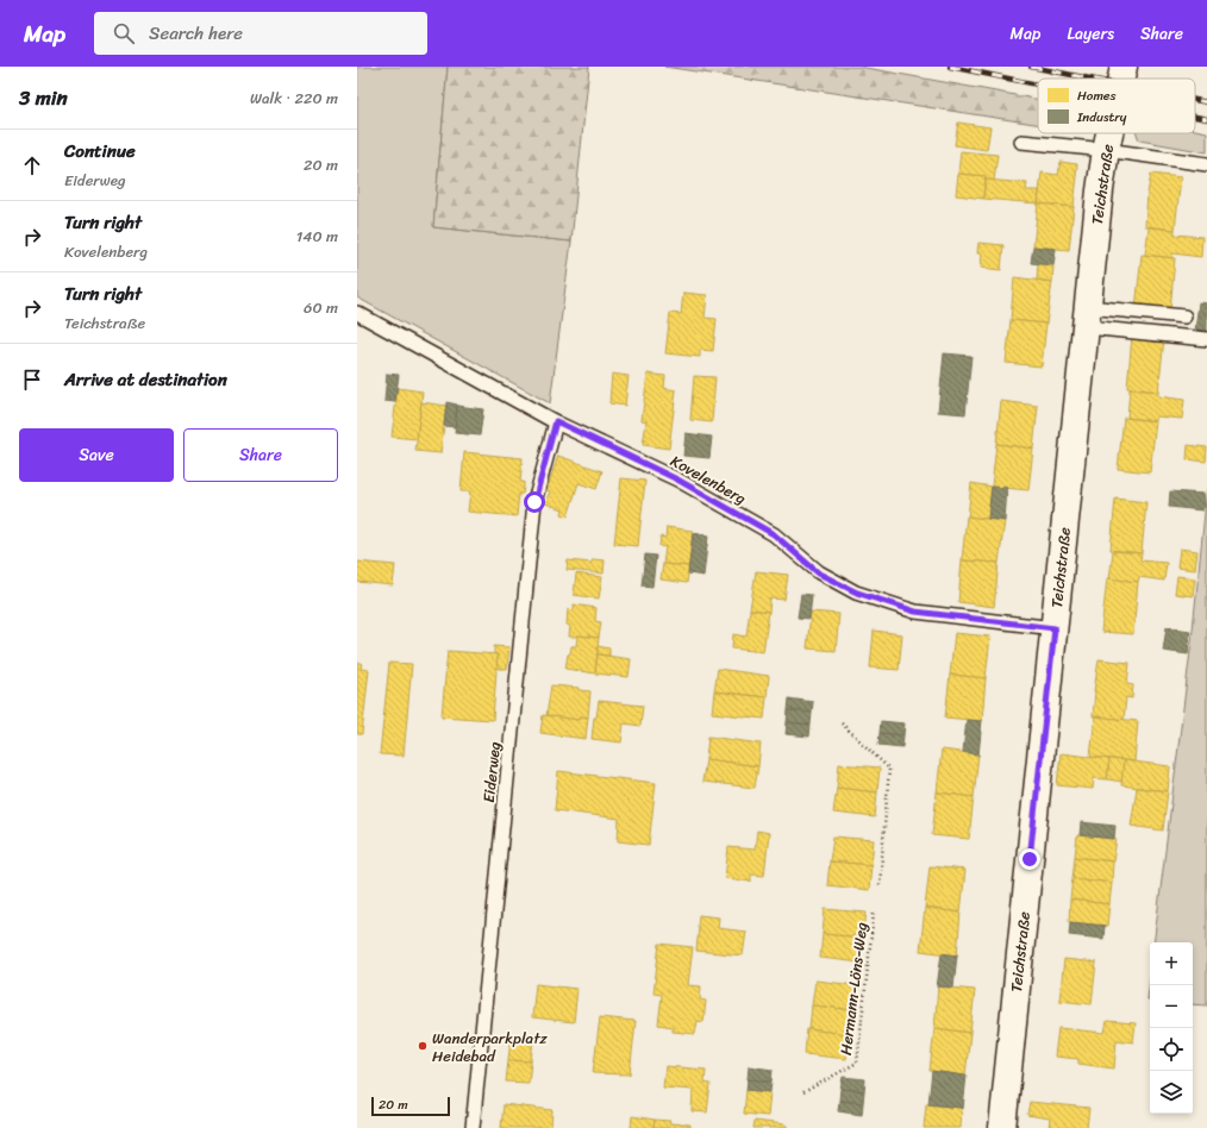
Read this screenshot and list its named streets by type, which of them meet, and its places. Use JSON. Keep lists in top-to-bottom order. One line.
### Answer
{"streets":{"street":["Teichstraße"],"lane":["Kovelenberg","Eiderweg"],"path":["Hermann-Löns-Weg"]},"crossings":[["Teichstraße","Kovelenberg"],["Kovelenberg","Eiderweg"]],"places":["Wanderparkplatz Heidebad"],"legend":["Homes","Industry"],"scale_bar":"20 m","page":{"header":"Map","search":"Search here","nav":["Map","Layers","Share"],"heading":["3 min","Walk · 220 m"],"list":[["Continue","Eiderweg","20 m"],["Turn right","Kovelenberg","140 m"],["Turn right","Teichstraße","60 m"],"Arrive at destination"],"buttons":["Save","Share"],"map_buttons":["+","−"],"scale":"20 m"}}
